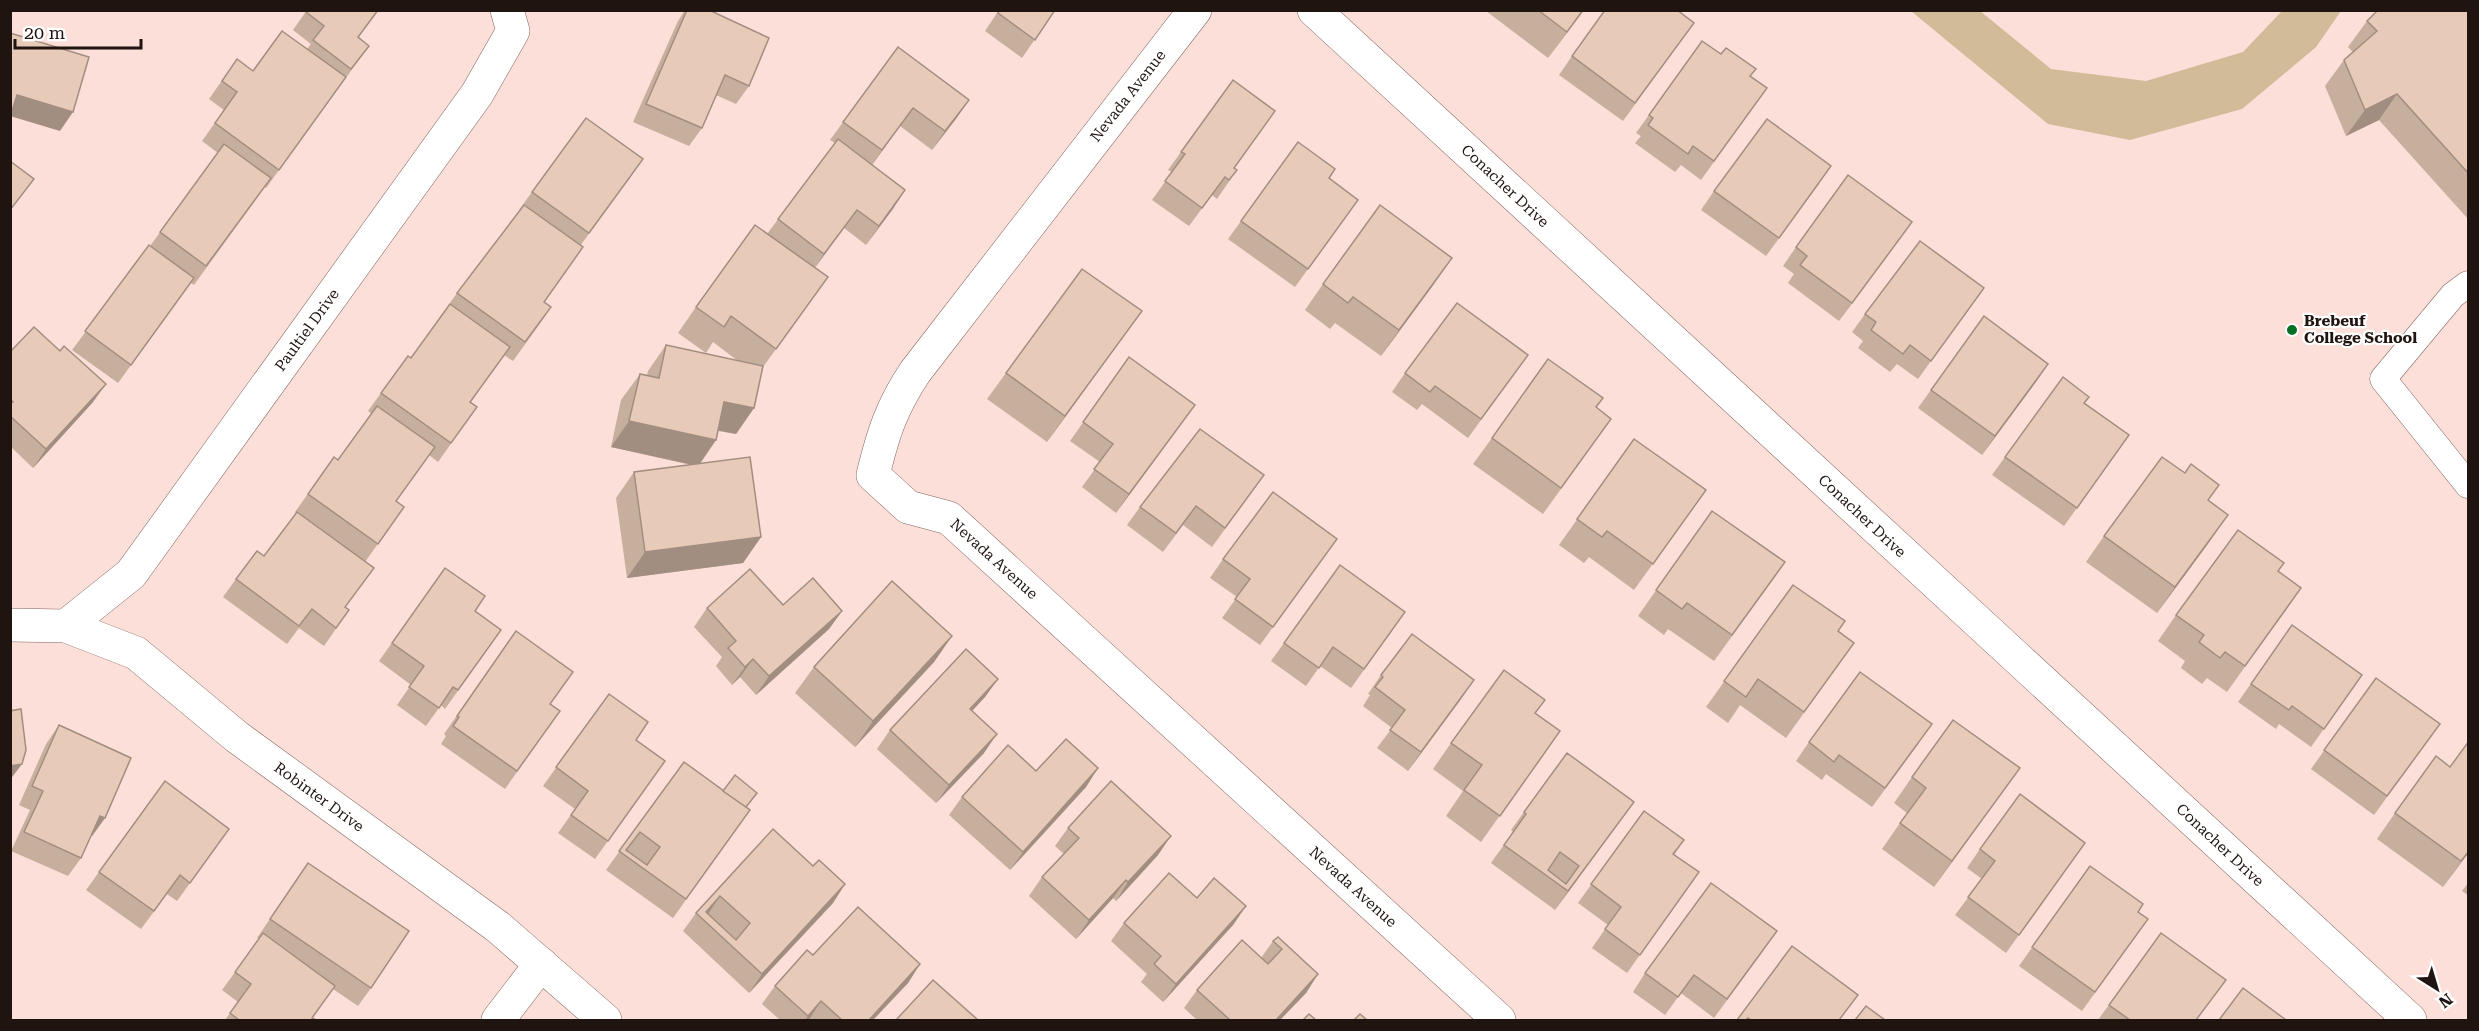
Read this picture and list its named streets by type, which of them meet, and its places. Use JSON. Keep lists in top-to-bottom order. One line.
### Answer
{"streets":{"street":["Nevada Avenue","Conacher Drive","Paultiel Drive","Robinter Drive"]},"crossings":[["Paultiel Drive","Robinter Drive"]],"places":["Brebeuf College School"],"scale_bar":"20 m","north":"bottom right"}
